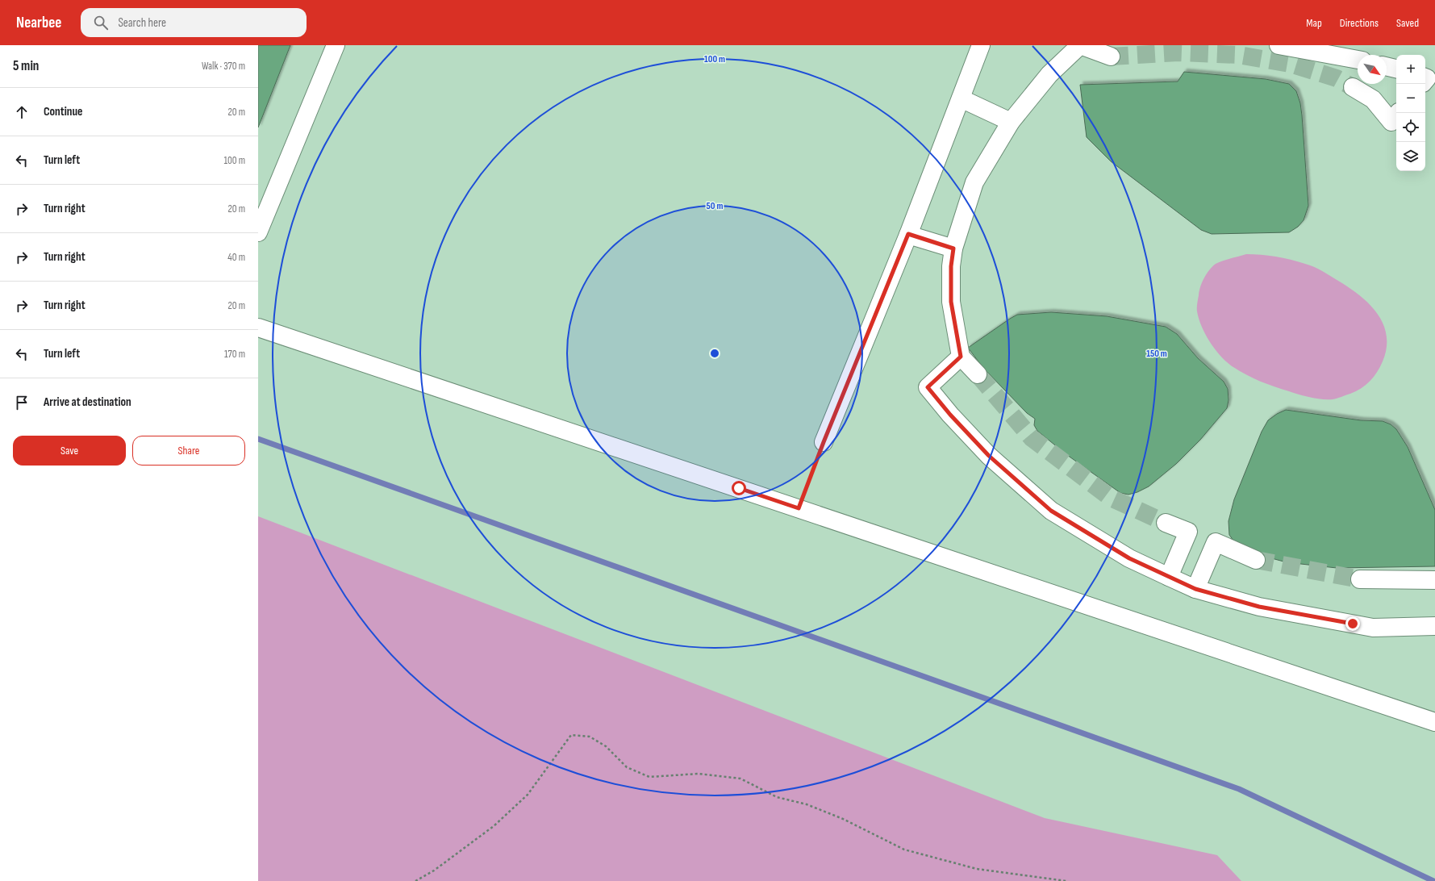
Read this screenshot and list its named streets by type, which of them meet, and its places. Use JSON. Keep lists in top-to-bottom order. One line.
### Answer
{"north":"bottom right","page":{"header":"Nearbee","search":"Search here","nav":["Map","Directions","Saved"],"heading":["5 min","Walk · 370 m"],"map_buttons":["+","−"],"list":[["Continue","20 m"],["Turn left","100 m"],["Turn right","20 m"],["Turn right","40 m"],["Turn right","20 m"],["Turn left","170 m"],"Arrive at destination"],"buttons":["Save","Share"]},"rings":["100 m","50 m","150 m"]}
